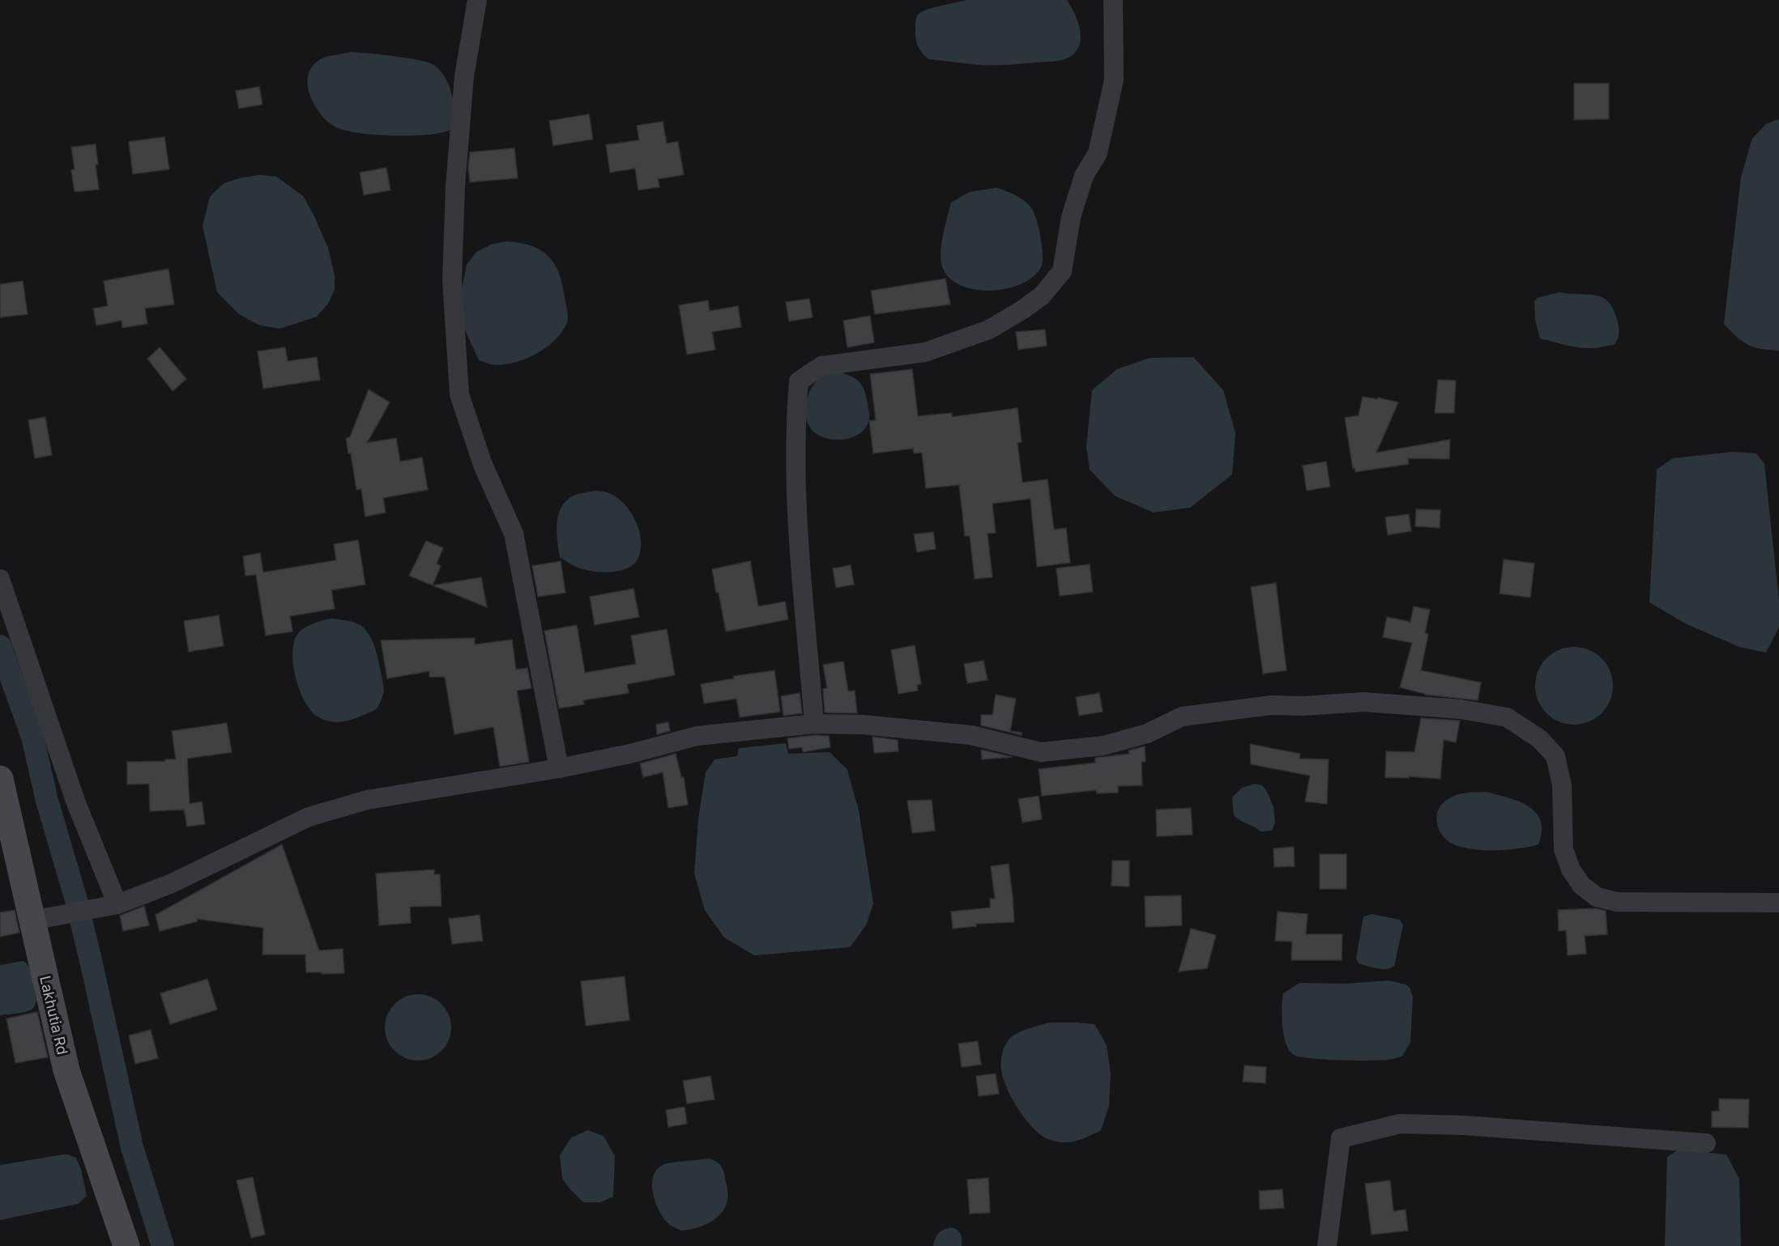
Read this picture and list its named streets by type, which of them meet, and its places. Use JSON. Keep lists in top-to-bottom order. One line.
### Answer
{"streets":{"street":["Lakhutia Rd"]}}
